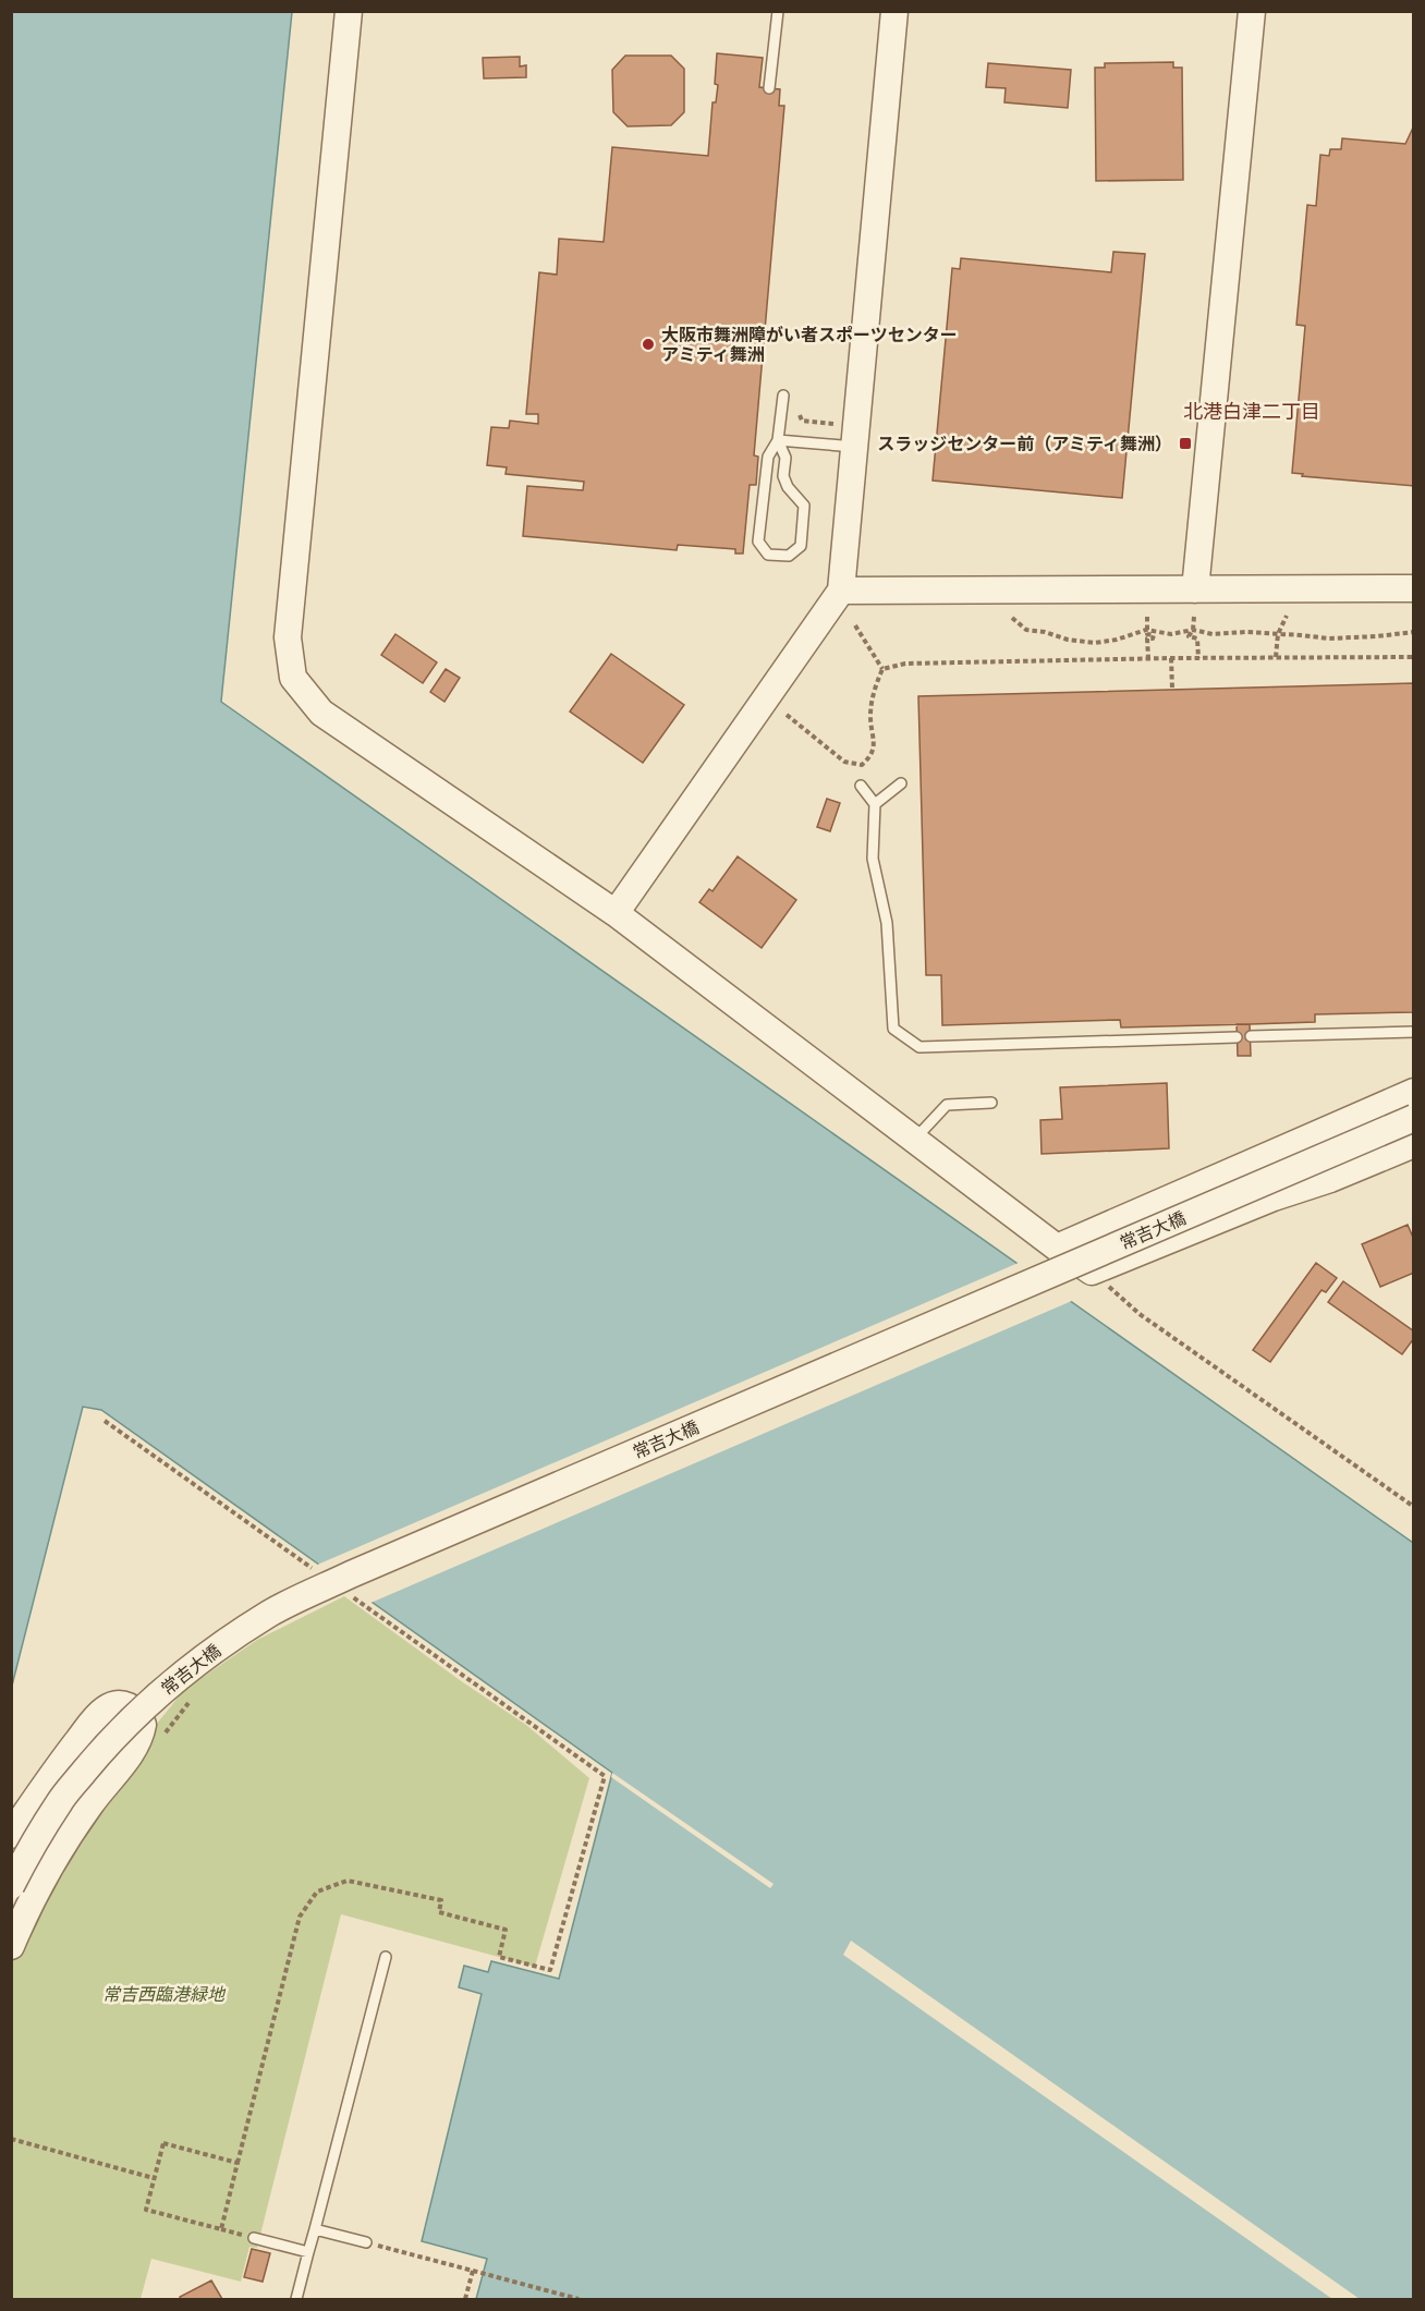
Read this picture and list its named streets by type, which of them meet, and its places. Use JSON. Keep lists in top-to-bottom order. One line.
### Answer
{"streets":{"street":["常吉大橋"]},"districts":["北港白津二丁目"],"parks":["常吉西臨港緑地"],"places":{"other":["大阪市舞洲障がい者スポーツセンター アミティ舞洲"],"transit":["スラッジセンター前（アミティ舞洲）"]}}
